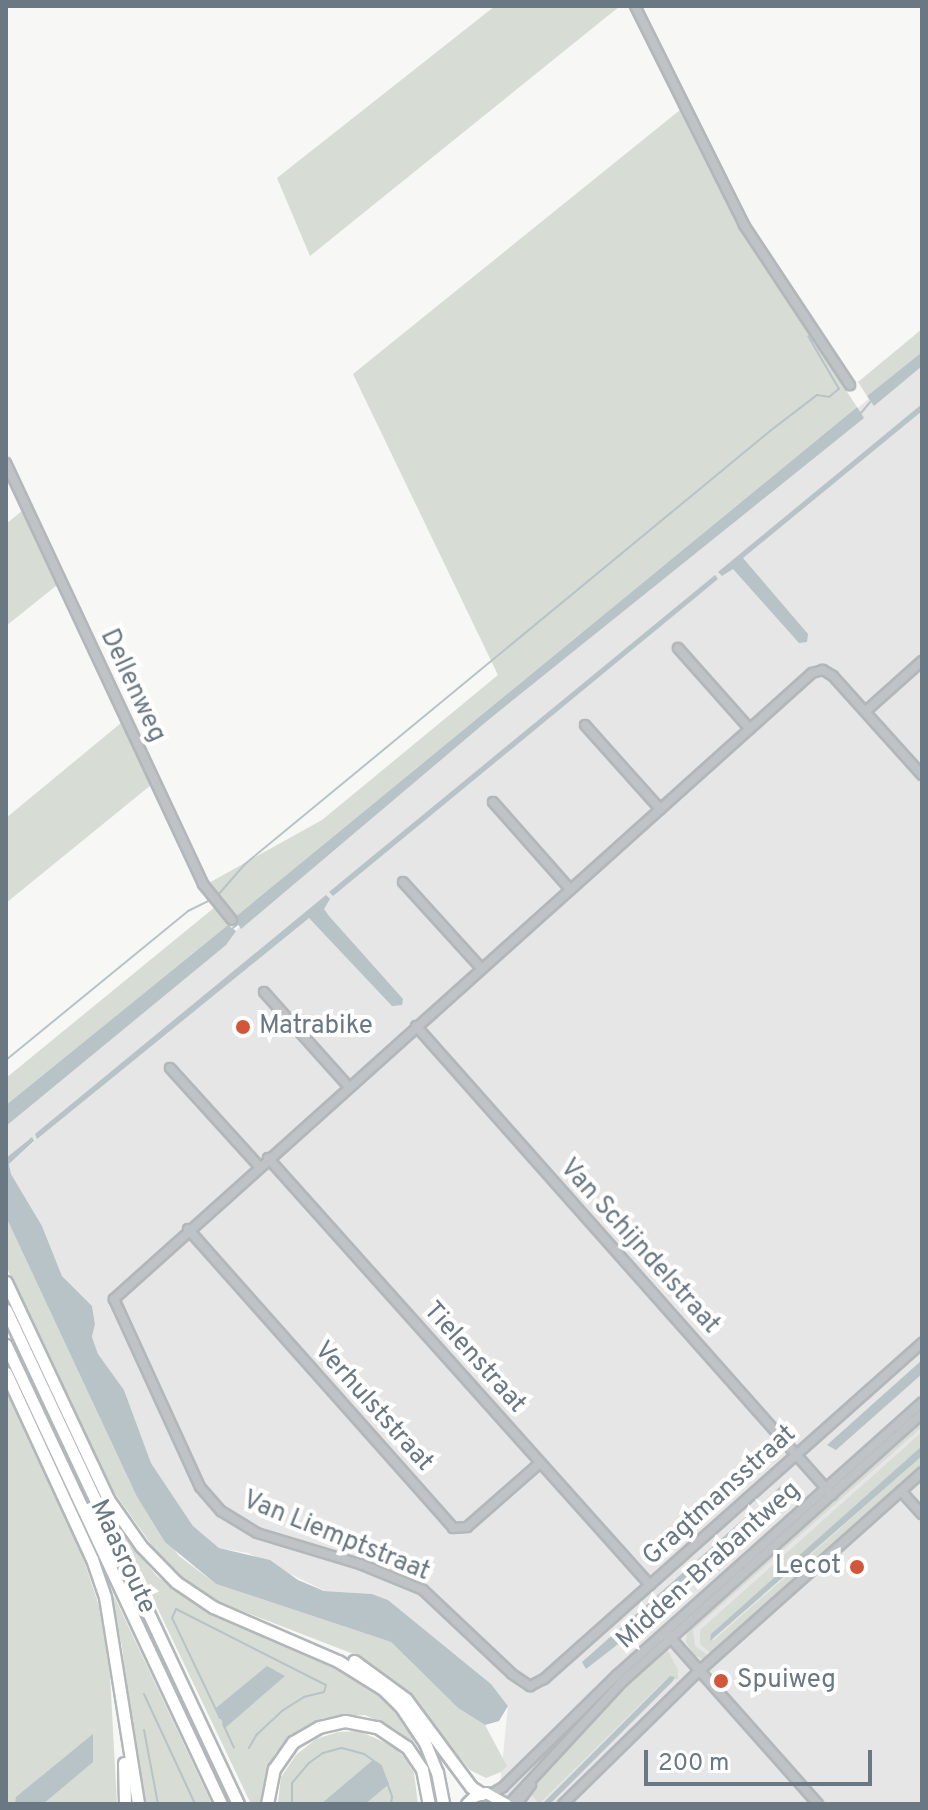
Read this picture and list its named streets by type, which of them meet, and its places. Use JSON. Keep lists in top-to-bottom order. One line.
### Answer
{"streets":{"highway":["Maasroute"],"street":["Dellenweg","Van Schijndelstraat","Tielenstraat","Verhulststraat","Gragtmansstraat","Van Liemptstraat","Midden-Brabantweg"]},"crossings":[["Van Schijndelstraat","Gragtmansstraat"],["Van Schijndelstraat","Midden-Brabantweg"],["Tielenstraat","Verhulststraat"],["Tielenstraat","Gragtmansstraat"],["Verhulststraat","Van Liemptstraat"],["Gragtmansstraat","Van Liemptstraat"]],"places":["Matrabike","Lecot","Spuiweg"],"scale_bar":"200 m"}
